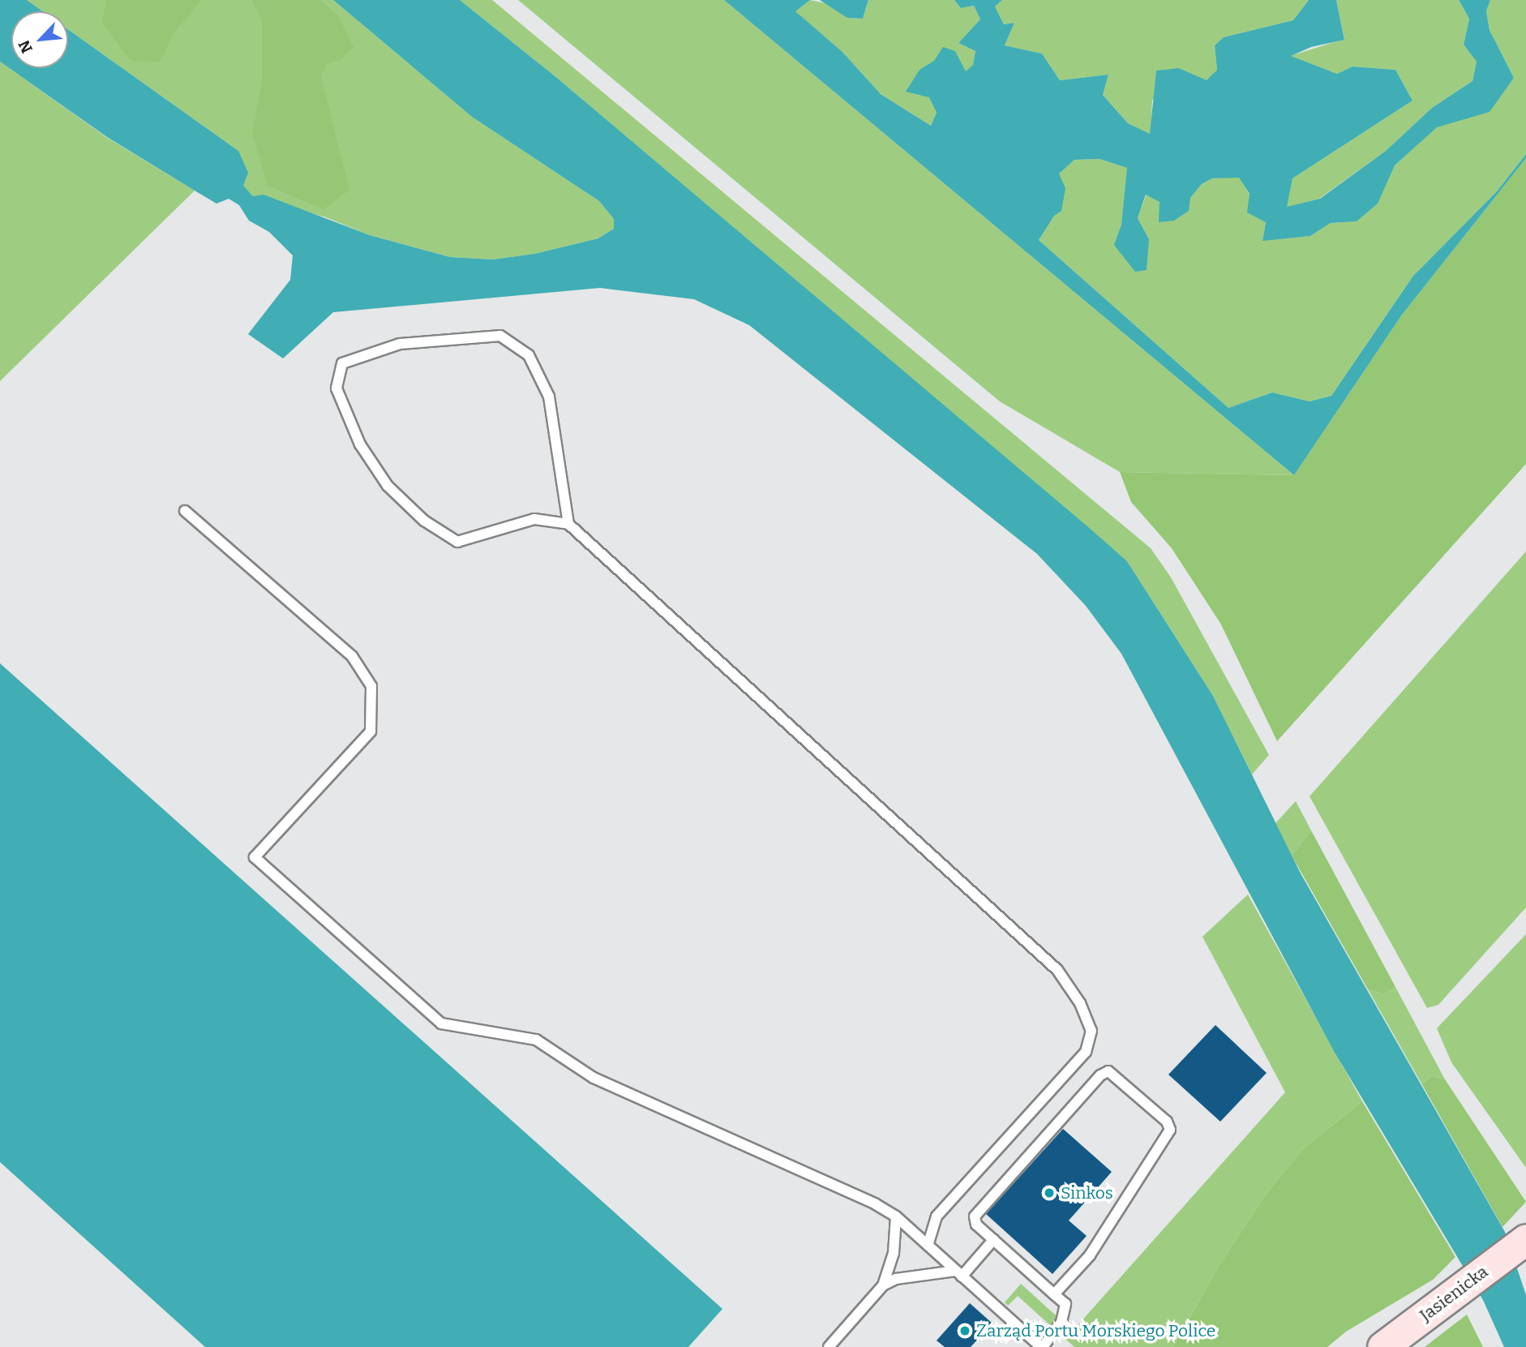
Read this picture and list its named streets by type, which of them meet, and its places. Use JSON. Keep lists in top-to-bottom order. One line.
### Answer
{"streets":{"main road":["Jasienicka"]},"places":["Sinkos","Zarząd Portu Morskiego Police"],"north":"bottom left"}
